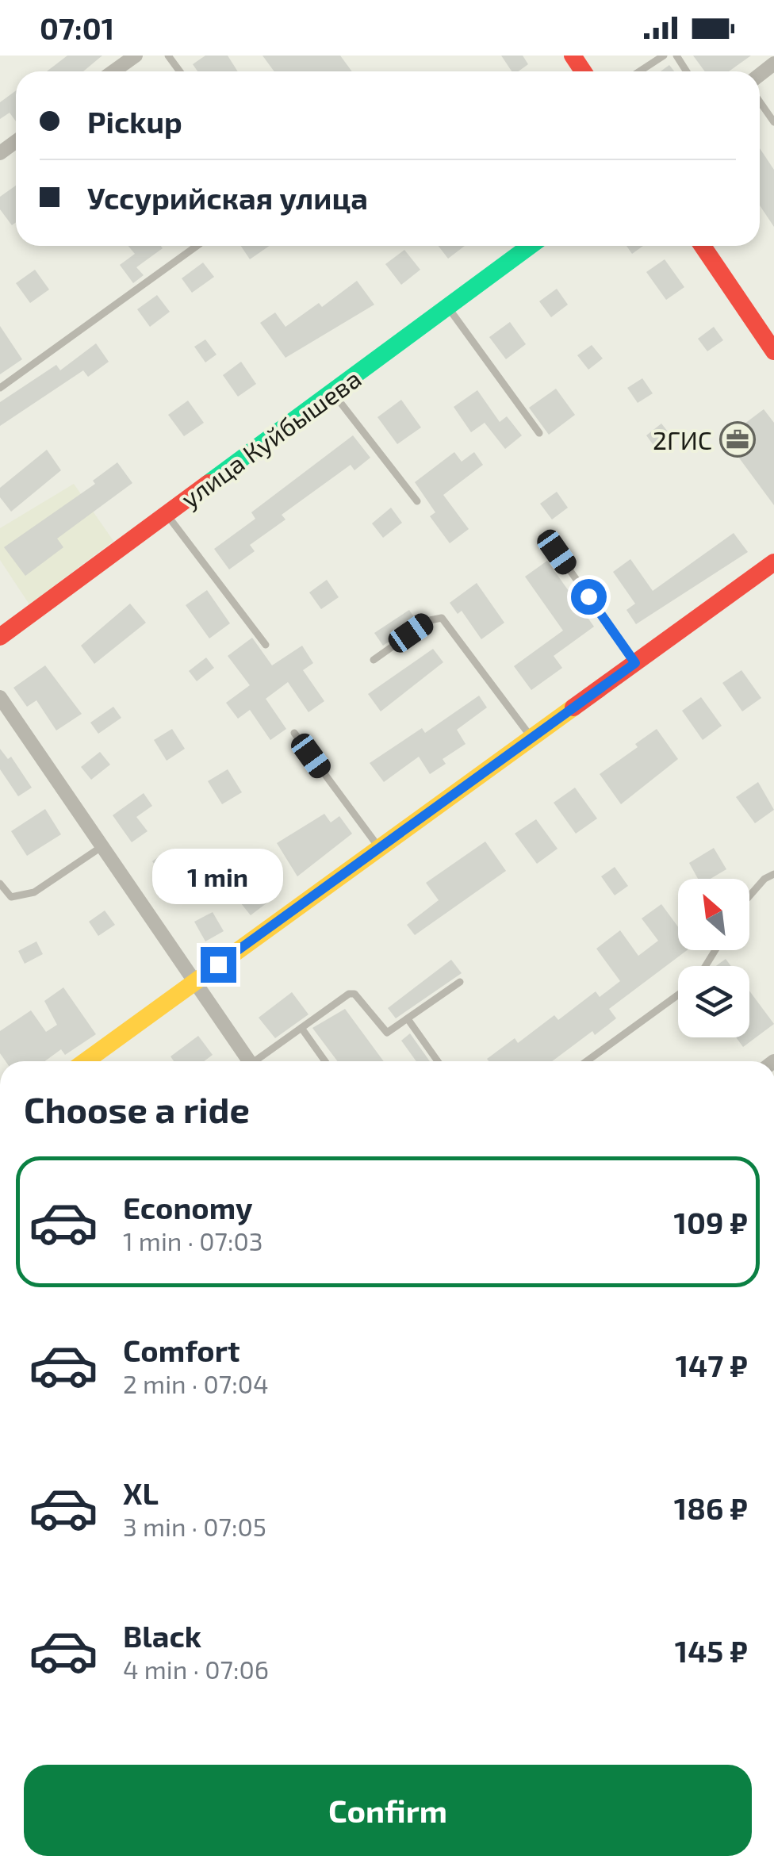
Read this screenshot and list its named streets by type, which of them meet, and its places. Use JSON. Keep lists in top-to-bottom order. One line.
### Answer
{"streets":{"main road":["улица Куйбышева"]},"places":{"office":["2ГИС"]},"north":"top left","page":{"status":"07:01","banner":["Pickup","Уссурийская улица"],"bubble":"1 min","heading":"Choose a ride","list":[{"name":"Economy","note":"1 min · 07:03","value":"109 ₽"},{"name":"Comfort","note":"2 min · 07:04","value":"147 ₽"},{"name":"XL","note":"3 min · 07:05","value":"186 ₽"},{"name":"Black","note":"4 min · 07:06","value":"145 ₽"}],"buttons":"Confirm"}}
